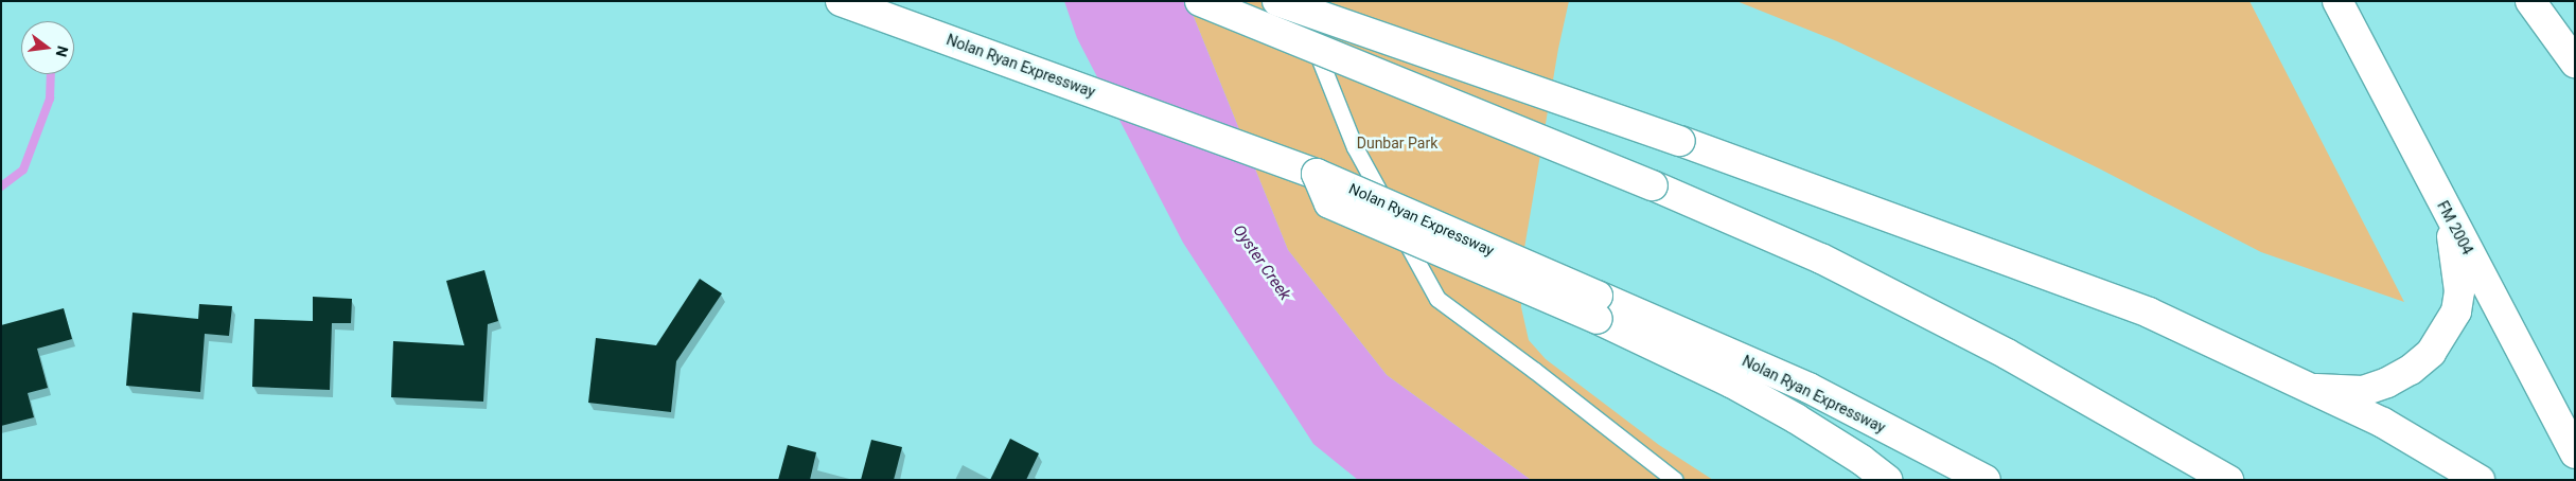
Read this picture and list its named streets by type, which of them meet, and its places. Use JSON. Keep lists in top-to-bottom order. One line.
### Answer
{"streets":{"main road":["Nolan Ryan Expressway","FM 2004"]},"water":["Oyster Creek"],"parks":["Dunbar Park"],"north":"right"}
